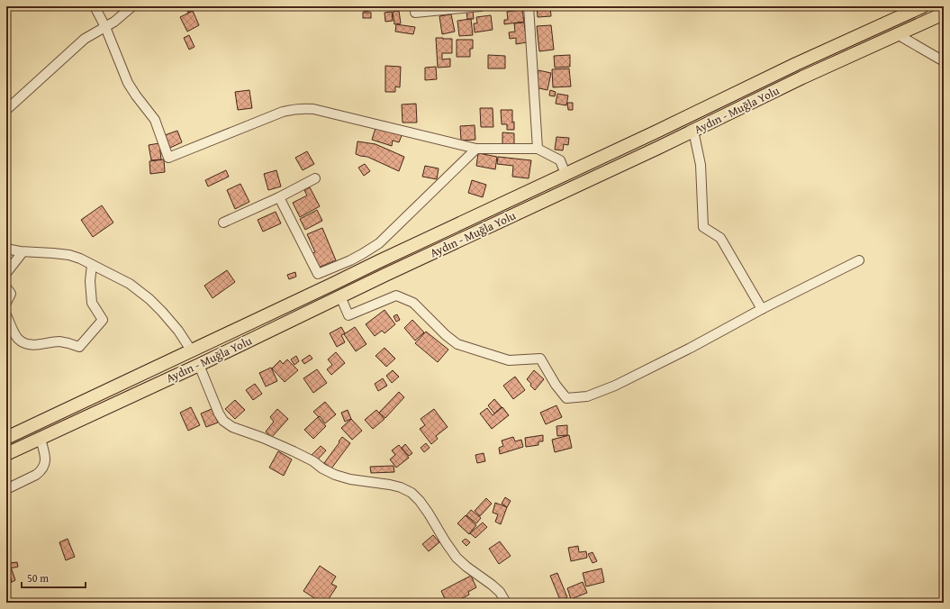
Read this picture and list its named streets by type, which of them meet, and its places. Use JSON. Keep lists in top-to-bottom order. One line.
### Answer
{"streets":{"highway":["Aydın - Muğla Yolu"]},"scale_bar":"50 m"}
